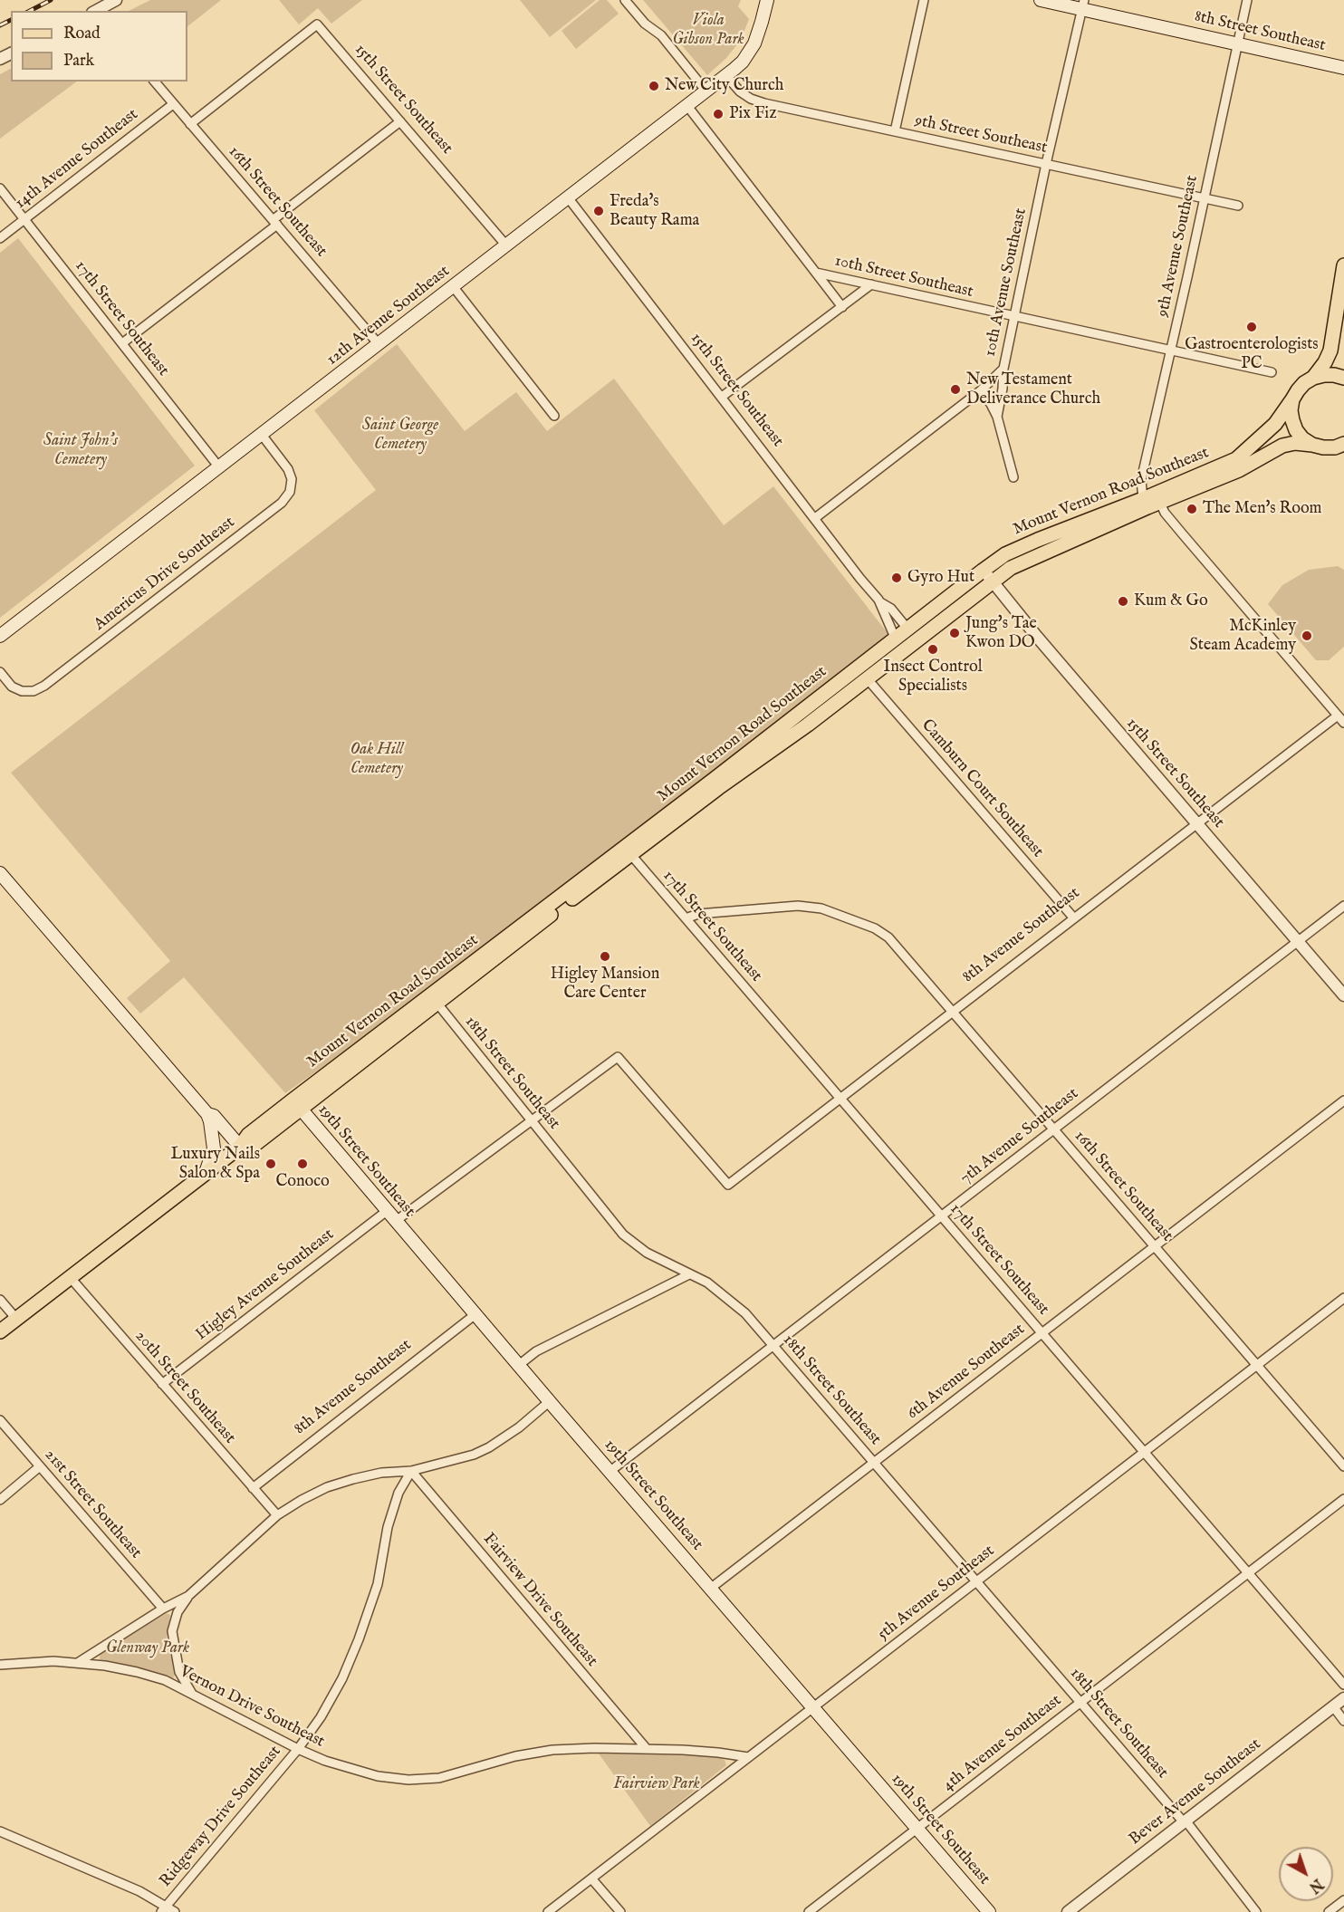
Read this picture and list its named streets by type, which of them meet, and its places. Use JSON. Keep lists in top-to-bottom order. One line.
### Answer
{"streets":{"main road":["8th Street Southeast","12th Avenue Southeast","Mount Vernon Road Southeast","19th Street Southeast"],"street":["15th Street Southeast","9th Street Southeast","14th Avenue Southeast","16th Street Southeast","9th Avenue Southeast","10th Street Southeast","10th Avenue Southeast","17th Street Southeast","Americus Drive Southeast","Camburn Court Southeast","8th Avenue Southeast","18th Street Southeast","7th Avenue Southeast","Higley Avenue Southeast","6th Avenue Southeast","20th Street Southeast","21st Street Southeast","5th Avenue Southeast","Fairview Drive Southeast","Vernon Drive Southeast","4th Avenue Southeast","Bever Avenue Southeast","Ridgeway Drive Southeast"]},"crossings":[["8th Street Southeast","9th Avenue Southeast"],["8th Street Southeast","10th Avenue Southeast"],["15th Street Southeast","16th Street Southeast"],["15th Street Southeast","10th Avenue Southeast"],["15th Street Southeast","12th Avenue Southeast"],["15th Street Southeast","Mount Vernon Road Southeast"],["15th Street Southeast","8th Avenue Southeast"],["15th Street Southeast","7th Avenue Southeast"],["9th Street Southeast","9th Avenue Southeast"],["9th Street Southeast","10th Avenue Southeast"],["9th Street Southeast","12th Avenue Southeast"],["14th Avenue Southeast","16th Street Southeast"],["14th Avenue Southeast","17th Street Southeast"],["16th Street Southeast","12th Avenue Southeast"],["16th Street Southeast","17th Street Southeast"],["16th Street Southeast","8th Avenue Southeast"],["16th Street Southeast","7th Avenue Southeast"],["16th Street Southeast","6th Avenue Southeast"],["16th Street Southeast","5th Avenue Southeast"],["9th Avenue Southeast","10th Street Southeast"],["9th Avenue Southeast","Mount Vernon Road Southeast"],["10th Street Southeast","10th Avenue Southeast"],["10th Street Southeast","12th Avenue Southeast"],["12th Avenue Southeast","17th Street Southeast"],["12th Avenue Southeast","Americus Drive Southeast"],["17th Street Southeast","Mount Vernon Road Southeast"],["17th Street Southeast","8th Avenue Southeast"],["17th Street Southeast","7th Avenue Southeast"],["17th Street Southeast","6th Avenue Southeast"],["17th Street Southeast","5th Avenue Southeast"],["17th Street Southeast","4th Avenue Southeast"],["Mount Vernon Road Southeast","Camburn Court Southeast"],["Mount Vernon Road Southeast","18th Street Southeast"],["Mount Vernon Road Southeast","19th Street Southeast"],["Mount Vernon Road Southeast","20th Street Southeast"],["Camburn Court Southeast","8th Avenue Southeast"],["8th Avenue Southeast","18th Street Southeast"],["8th Avenue Southeast","19th Street Southeast"],["8th Avenue Southeast","20th Street Southeast"],["18th Street Southeast","7th Avenue Southeast"],["18th Street Southeast","6th Avenue Southeast"],["18th Street Southeast","5th Avenue Southeast"],["18th Street Southeast","4th Avenue Southeast"],["18th Street Southeast","Bever Avenue Southeast"],["7th Avenue Southeast","19th Street Southeast"],["19th Street Southeast","Higley Avenue Southeast"],["19th Street Southeast","6th Avenue Southeast"],["19th Street Southeast","5th Avenue Southeast"],["19th Street Southeast","4th Avenue Southeast"],["Higley Avenue Southeast","20th Street Southeast"],["5th Avenue Southeast","Vernon Drive Southeast"],["Fairview Drive Southeast","Vernon Drive Southeast"],["Fairview Drive Southeast","Ridgeway Drive Southeast"],["Vernon Drive Southeast","Ridgeway Drive Southeast"]],"parks":["Viola Gibson Park","Saint George Cemetery","Saint John's Cemetery","Oak Hill Cemetery","Glenway Park","Fairview Park"],"places":["New City Church","Pix Fiz","Freda's Beauty Rama","Gastroenterologists PC","New Testament Deliverance Church","The Men's Room","Gyro Hut","Kum & Go","Jung's Tae Kwon DO","McKinley Steam Academy","Insect Control Specialists","Higley Mansion Care Center","Luxury Nails Salon & Spa","Conoco"],"legend":["Road","Park"],"north":"bottom right"}
